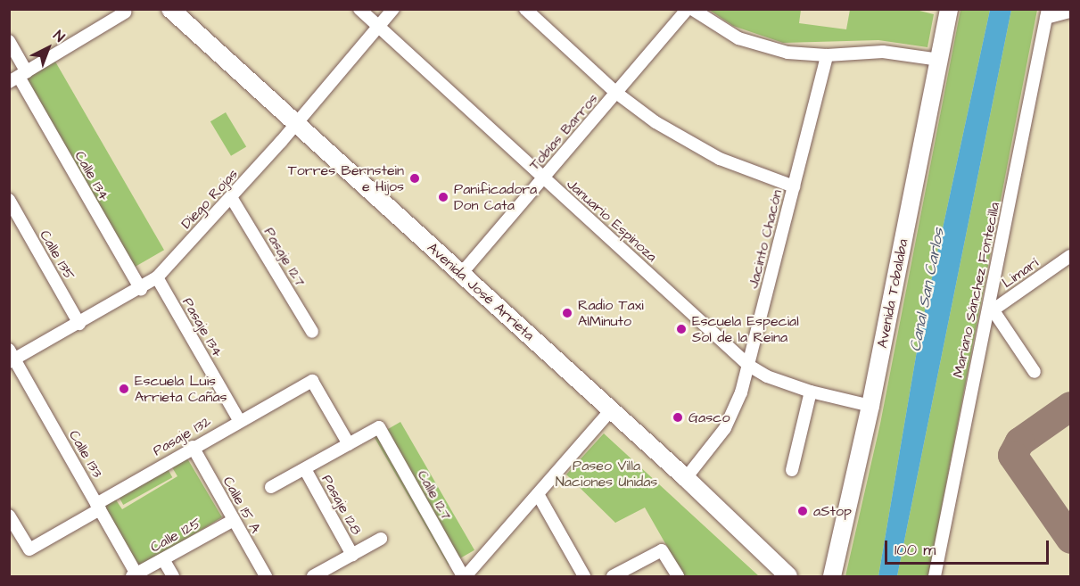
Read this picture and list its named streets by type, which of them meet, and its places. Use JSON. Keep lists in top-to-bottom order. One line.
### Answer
{"streets":{"main road":["Avenida José Arrieta","Avenida Tobalaba"],"street":["Tobías Barros","Calle 134","Diego Rojas","Januario Espinoza","Jacinto Chacón","Calle 135","Pasaje 127","Limarí","Mariano Sánchez Fontecilla","Pasaje 134","Pasaje 132","Calle 133","Calle 127","Calle 15 A","Pasaje 128","Calle 125"]},"crossings":[["Tobías Barros","Januario Espinoza"],["Tobías Barros","Avenida José Arrieta"],["Calle 134","Diego Rojas"],["Diego Rojas","Januario Espinoza"],["Diego Rojas","Calle 135"],["Diego Rojas","Pasaje 127"],["Diego Rojas","Avenida José Arrieta"],["Diego Rojas","Pasaje 134"],["Diego Rojas","Calle 133"],["Januario Espinoza","Jacinto Chacón"],["Januario Espinoza","Avenida Tobalaba"],["Jacinto Chacón","Avenida José Arrieta"],["Limarí","Mariano Sánchez Fontecilla"],["Pasaje 134","Pasaje 132"],["Pasaje 132","Calle 133"],["Pasaje 132","Calle 15 A"],["Pasaje 132","Pasaje 128"],["Calle 133","Calle 125"],["Calle 127","Pasaje 128"],["Calle 15 A","Calle 125"]],"water":["Canal San Carlos"],"parks":["Paseo Villa Naciones Unidas"],"places":["Torres Bernstein e Hijos","Panificadora Don Cata","Radio Taxi AlMinuto","Escuela Especial Sol de la Reina","Escuela Luis Arrieta Cañas","Gasco","aStop"],"scale_bar":"100 m","north":"top right"}
